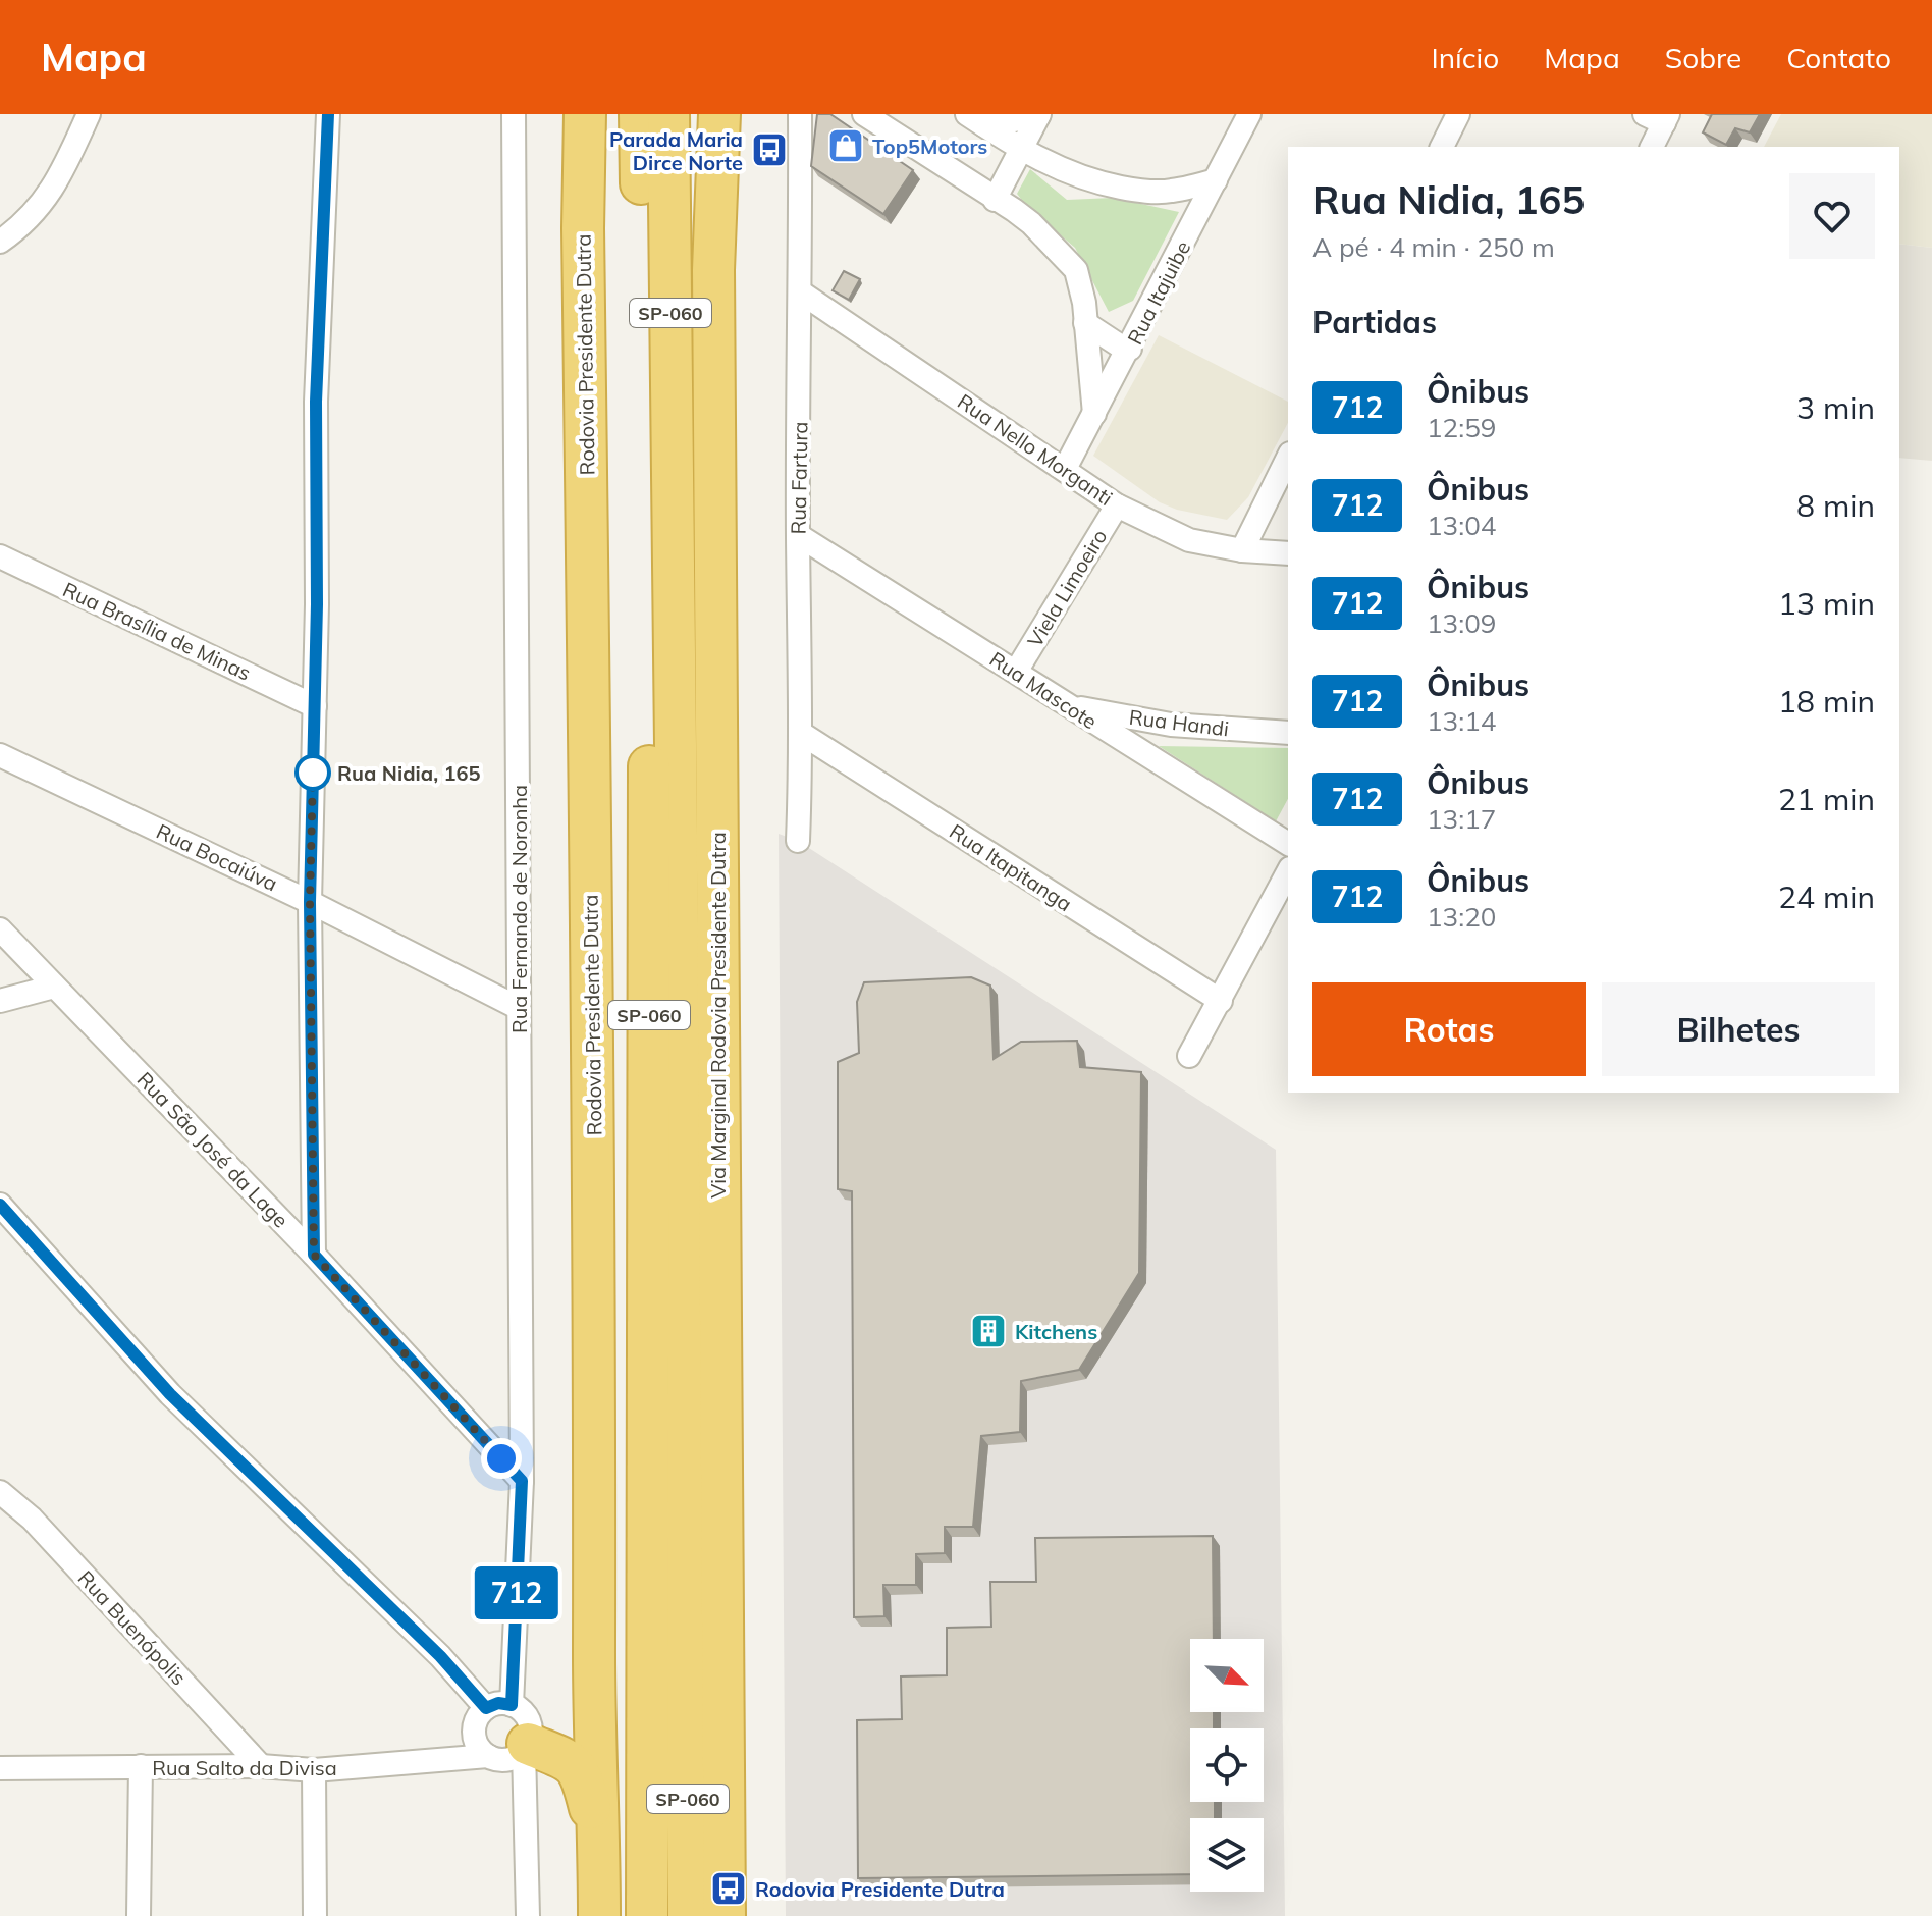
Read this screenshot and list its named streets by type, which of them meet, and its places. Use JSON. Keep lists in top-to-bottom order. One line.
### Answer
{"streets":{"highway":["SP-060","Rodovia Presidente Dutra","Via Marginal Rodovia Presidente Dutra"],"street":["Rua Itajuibe","Rua Nello Morganti","Rua Fartura","Viela Limoeiro","Rua Brasília de Minas","Rua Mascote","Rua Handi","Rua Bocaiúva","Rua Itapitanga","Rua Fernando de Noronha","Rua São José da Lage","Rua Buenópolis","Rua Salto da Divisa"]},"crossings":[["Rua Itajuibe","Rua Nello Morganti"],["Rua Nello Morganti","Rua Fartura"],["Rua Nello Morganti","Viela Limoeiro"],["Rua Fartura","Rua Mascote"],["Rua Fartura","Rua Itapitanga"],["Viela Limoeiro","Rua Mascote"],["Rua Mascote","Rua Handi"],["Rua Bocaiúva","Rua Fernando de Noronha"],["Rua Fernando de Noronha","Rua São José da Lage"],["Rua Fernando de Noronha","Rua Salto da Divisa"],["Rua Buenópolis","Rua Salto da Divisa"]],"places":{"shop":["Top5Motors"],"bus stop":["Parada Maria Dirce Norte","Rodovia Presidente Dutra"],"other":["Rua Nidia, 165"],"building":["Kitchens"]},"lines":["bus line 712"],"north":"bottom right","page":{"header":"Mapa","nav":["Início","Mapa","Sobre","Contato"],"on_map":"712","heading":[["Rua Nidia, 165","A pé · 4 min · 250 m"],"Partidas"],"list":[{"mark":"712","name":"Ônibus","note":"12:59","value":"3 min"},{"mark":"712","name":"Ônibus","note":"13:04","value":"8 min"},{"mark":"712","name":"Ônibus","note":"13:09","value":"13 min"},{"mark":"712","name":"Ônibus","note":"13:14","value":"18 min"},{"mark":"712","name":"Ônibus","note":"13:17","value":"21 min"},{"mark":"712","name":"Ônibus","note":"13:20","value":"24 min"}],"buttons":["Rotas","Bilhetes"]}}
